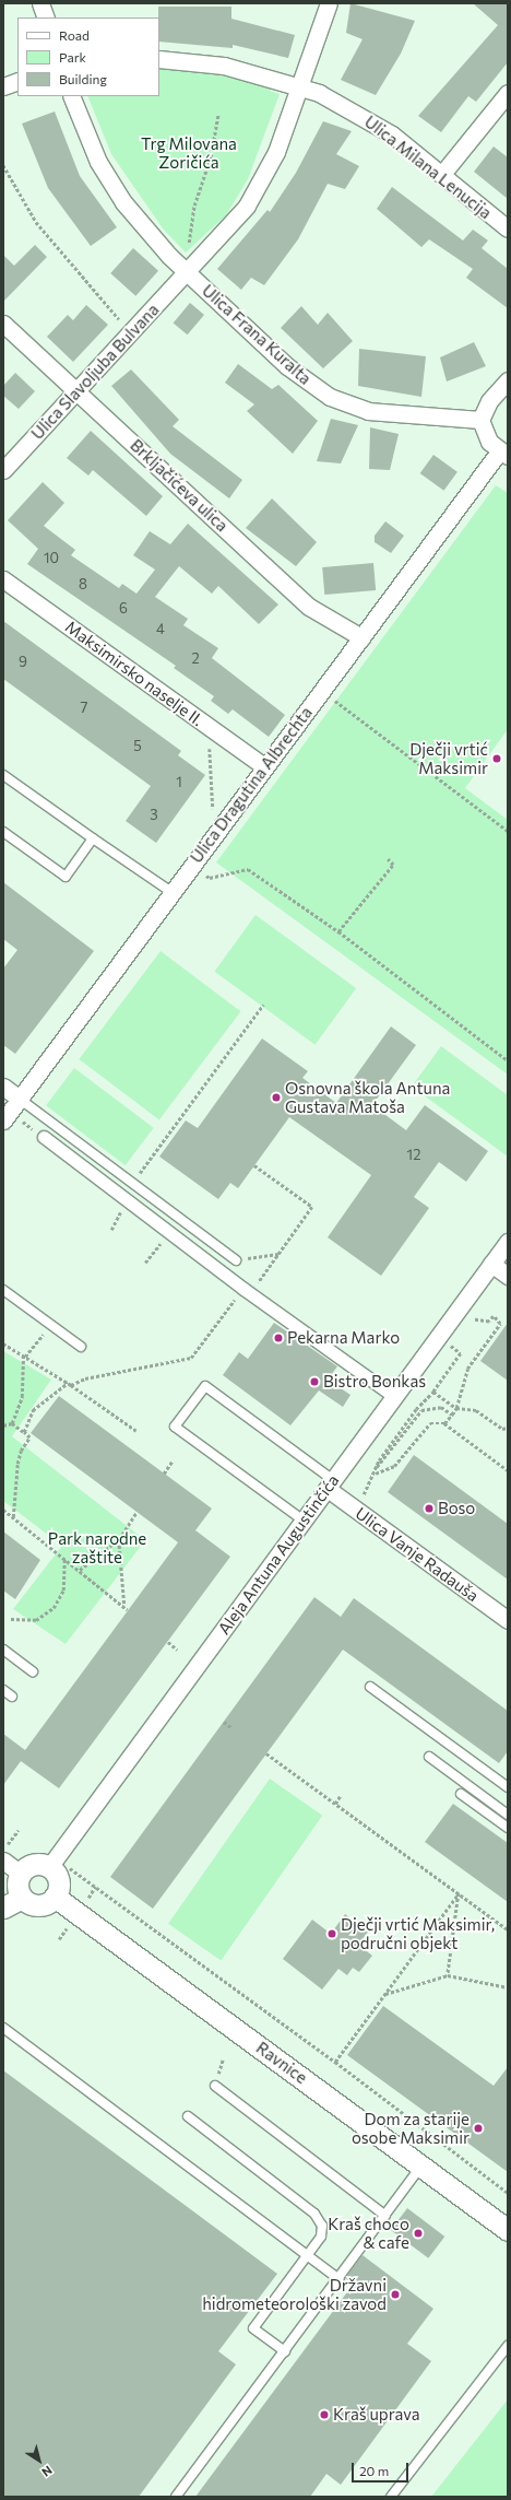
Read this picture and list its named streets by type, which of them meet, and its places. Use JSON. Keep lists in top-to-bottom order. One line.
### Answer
{"streets":{"street":["Ulica Milana Lenucija","Ulica Frana Kuralta","Ulica Slavoljuba Bulvana","Brkljačićeva ulica","Maksimirsko naselje II.","Ulica Dragutina Albrechta","Aleja Antuna Augustinčića","Ulica Vanje Radauša","Ravnice"]},"crossings":[["Ulica Frana Kuralta","Ulica Slavoljuba Bulvana"],["Ulica Slavoljuba Bulvana","Brkljačićeva ulica"],["Brkljačićeva ulica","Ulica Dragutina Albrechta"],["Maksimirsko naselje II.","Ulica Dragutina Albrechta"],["Aleja Antuna Augustinčića","Ulica Vanje Radauša"],["Aleja Antuna Augustinčića","Ravnice"]],"parks":["Trg Milovana Zoričića","Park narodne zaštite"],"places":["Dječji vrtić Maksimir","Osnovna škola Antuna Gustava Matoša","Pekarna Marko","Bistro Bonkas","Boso","Dječji vrtić Maksimir, područni objekt","Dom za starije osobe Maksimir","Kraš choco & cafe","Državni hidrometeorološki zavod","Kraš uprava"],"house_numbers":["10","8","6","4","2","9","7","5","1","3","12"],"legend":["Road","Park","Building"],"scale_bar":"20 m","north":"bottom right"}
